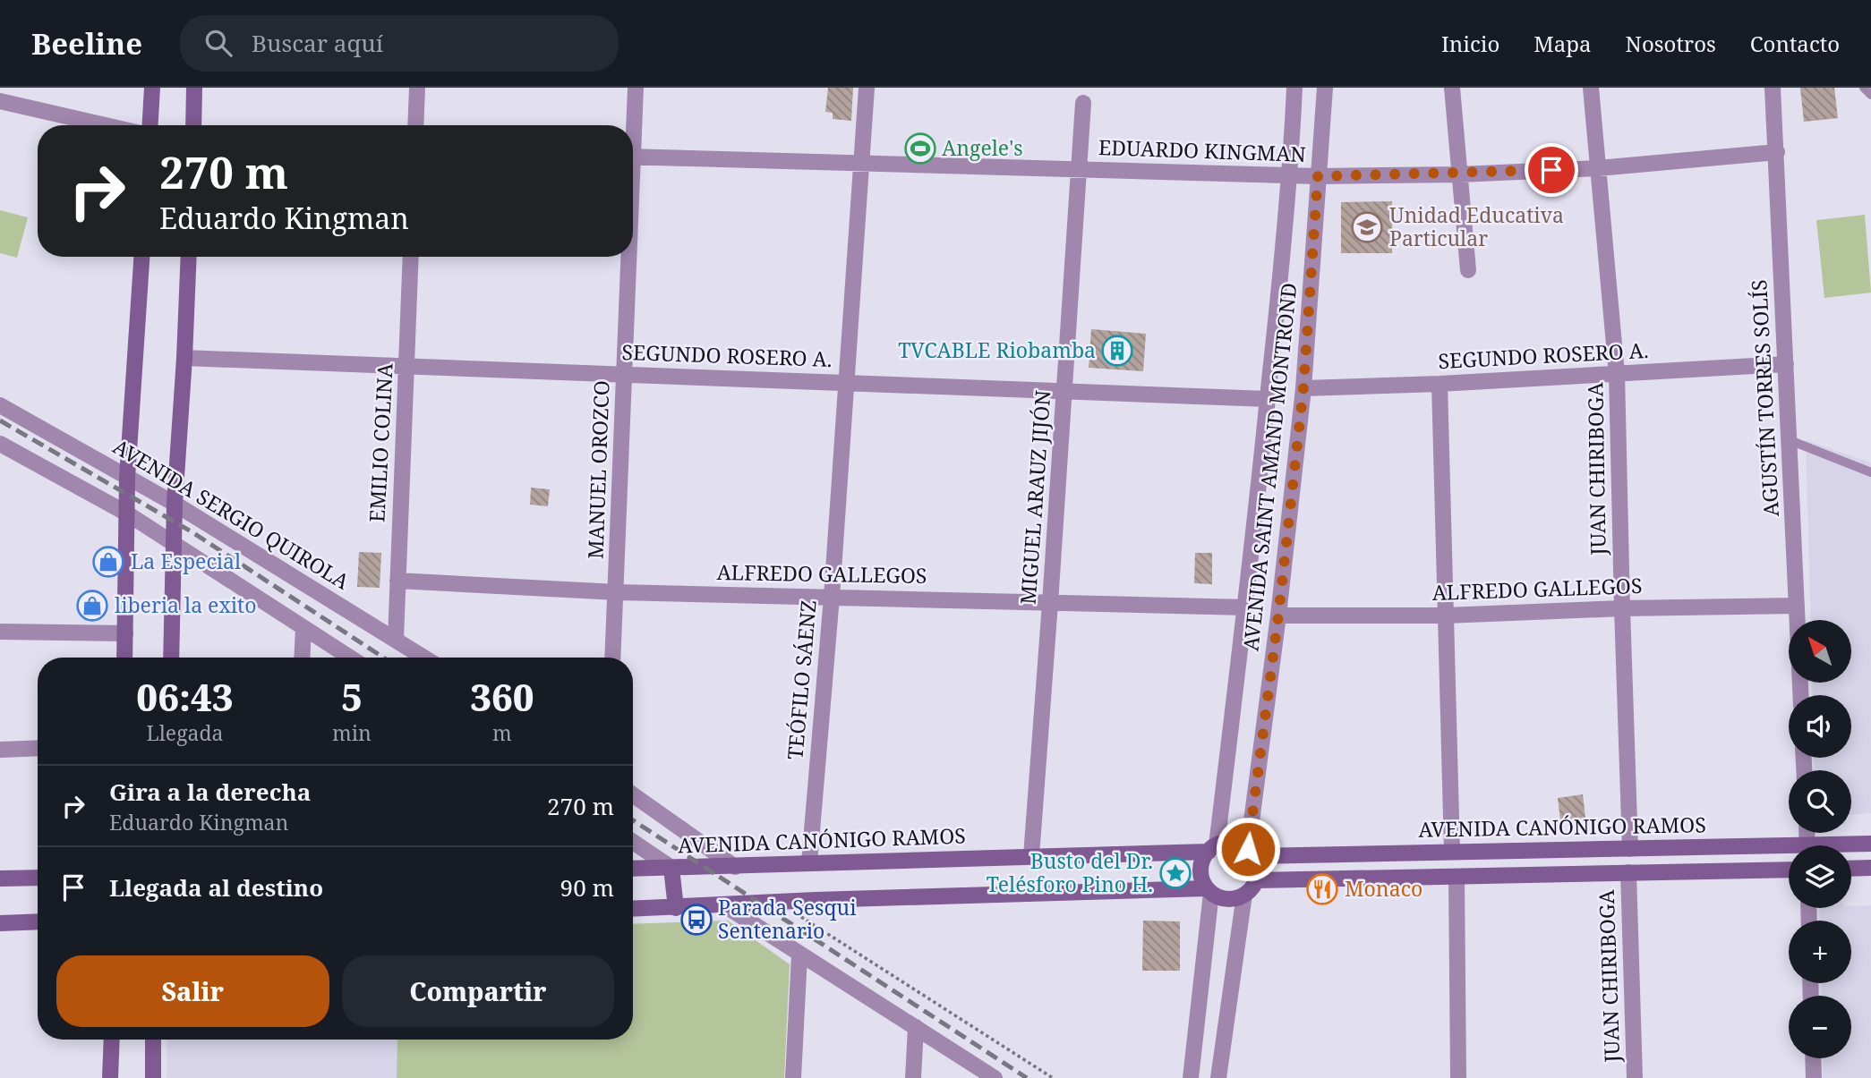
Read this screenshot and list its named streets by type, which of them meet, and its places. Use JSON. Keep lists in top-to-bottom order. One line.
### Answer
{"streets":{"main road":["AVENIDA CANÓNIGO RAMOS"],"street":["EDUARDO KINGMAN","SEGUNDO ROSERO A.","AGUSTÍN TORRES SOLÍS","EMILIO COLINA","AVENIDA SAINT AMAND MONTROND","JUAN CHIRIBOGA","MANUEL OROZCO","MIGUEL ARAUZ JIJÓN","AVENIDA SERGIO QUIROLA","ALFREDO GALLEGOS","TEÓFILO SÁENZ"]},"crossings":[["EDUARDO KINGMAN","AGUSTÍN TORRES SOLÍS"],["EDUARDO KINGMAN","AVENIDA SAINT AMAND MONTROND"],["EDUARDO KINGMAN","JUAN CHIRIBOGA"],["EDUARDO KINGMAN","MIGUEL ARAUZ JIJÓN"],["EDUARDO KINGMAN","TEÓFILO SÁENZ"],["SEGUNDO ROSERO A.","AGUSTÍN TORRES SOLÍS"],["SEGUNDO ROSERO A.","EMILIO COLINA"],["SEGUNDO ROSERO A.","AVENIDA SAINT AMAND MONTROND"],["SEGUNDO ROSERO A.","JUAN CHIRIBOGA"],["SEGUNDO ROSERO A.","MANUEL OROZCO"],["SEGUNDO ROSERO A.","MIGUEL ARAUZ JIJÓN"],["SEGUNDO ROSERO A.","TEÓFILO SÁENZ"],["AGUSTÍN TORRES SOLÍS","ALFREDO GALLEGOS"],["EMILIO COLINA","AVENIDA SERGIO QUIROLA"],["EMILIO COLINA","ALFREDO GALLEGOS"],["AVENIDA SAINT AMAND MONTROND","ALFREDO GALLEGOS"],["AVENIDA SAINT AMAND MONTROND","AVENIDA CANÓNIGO RAMOS"],["JUAN CHIRIBOGA","ALFREDO GALLEGOS"],["JUAN CHIRIBOGA","AVENIDA CANÓNIGO RAMOS"],["MANUEL OROZCO","ALFREDO GALLEGOS"],["MIGUEL ARAUZ JIJÓN","ALFREDO GALLEGOS"],["MIGUEL ARAUZ JIJÓN","AVENIDA CANÓNIGO RAMOS"],["ALFREDO GALLEGOS","TEÓFILO SÁENZ"],["TEÓFILO SÁENZ","AVENIDA CANÓNIGO RAMOS"]],"places":{"sports":["Angele's"],"school or university":["Unidad Educativa Particular"],"building":["TVCABLE Riobamba"],"shop":["La Especial","liberia la exito"],"place":["Busto del Dr. Telésforo Pino H."],"restaurant":["Monaco"],"bus stop":["Parada Sesqui Sentenario"]},"north":"top left","page":{"header":"Beeline","search":"Buscar aquí","nav":["Inicio","Mapa","Nosotros","Contacto"],"turn":["270 m","Eduardo Kingman"],"map_buttons":["+","−"],"eta":["06:43","Llegada","5","min","360","m"],"list":[{"name":"Gira a la derecha","note":"Eduardo Kingman","value":"270 m"},{"name":"Llegada al destino","value":"90 m"}],"buttons":["Salir","Compartir"]}}
